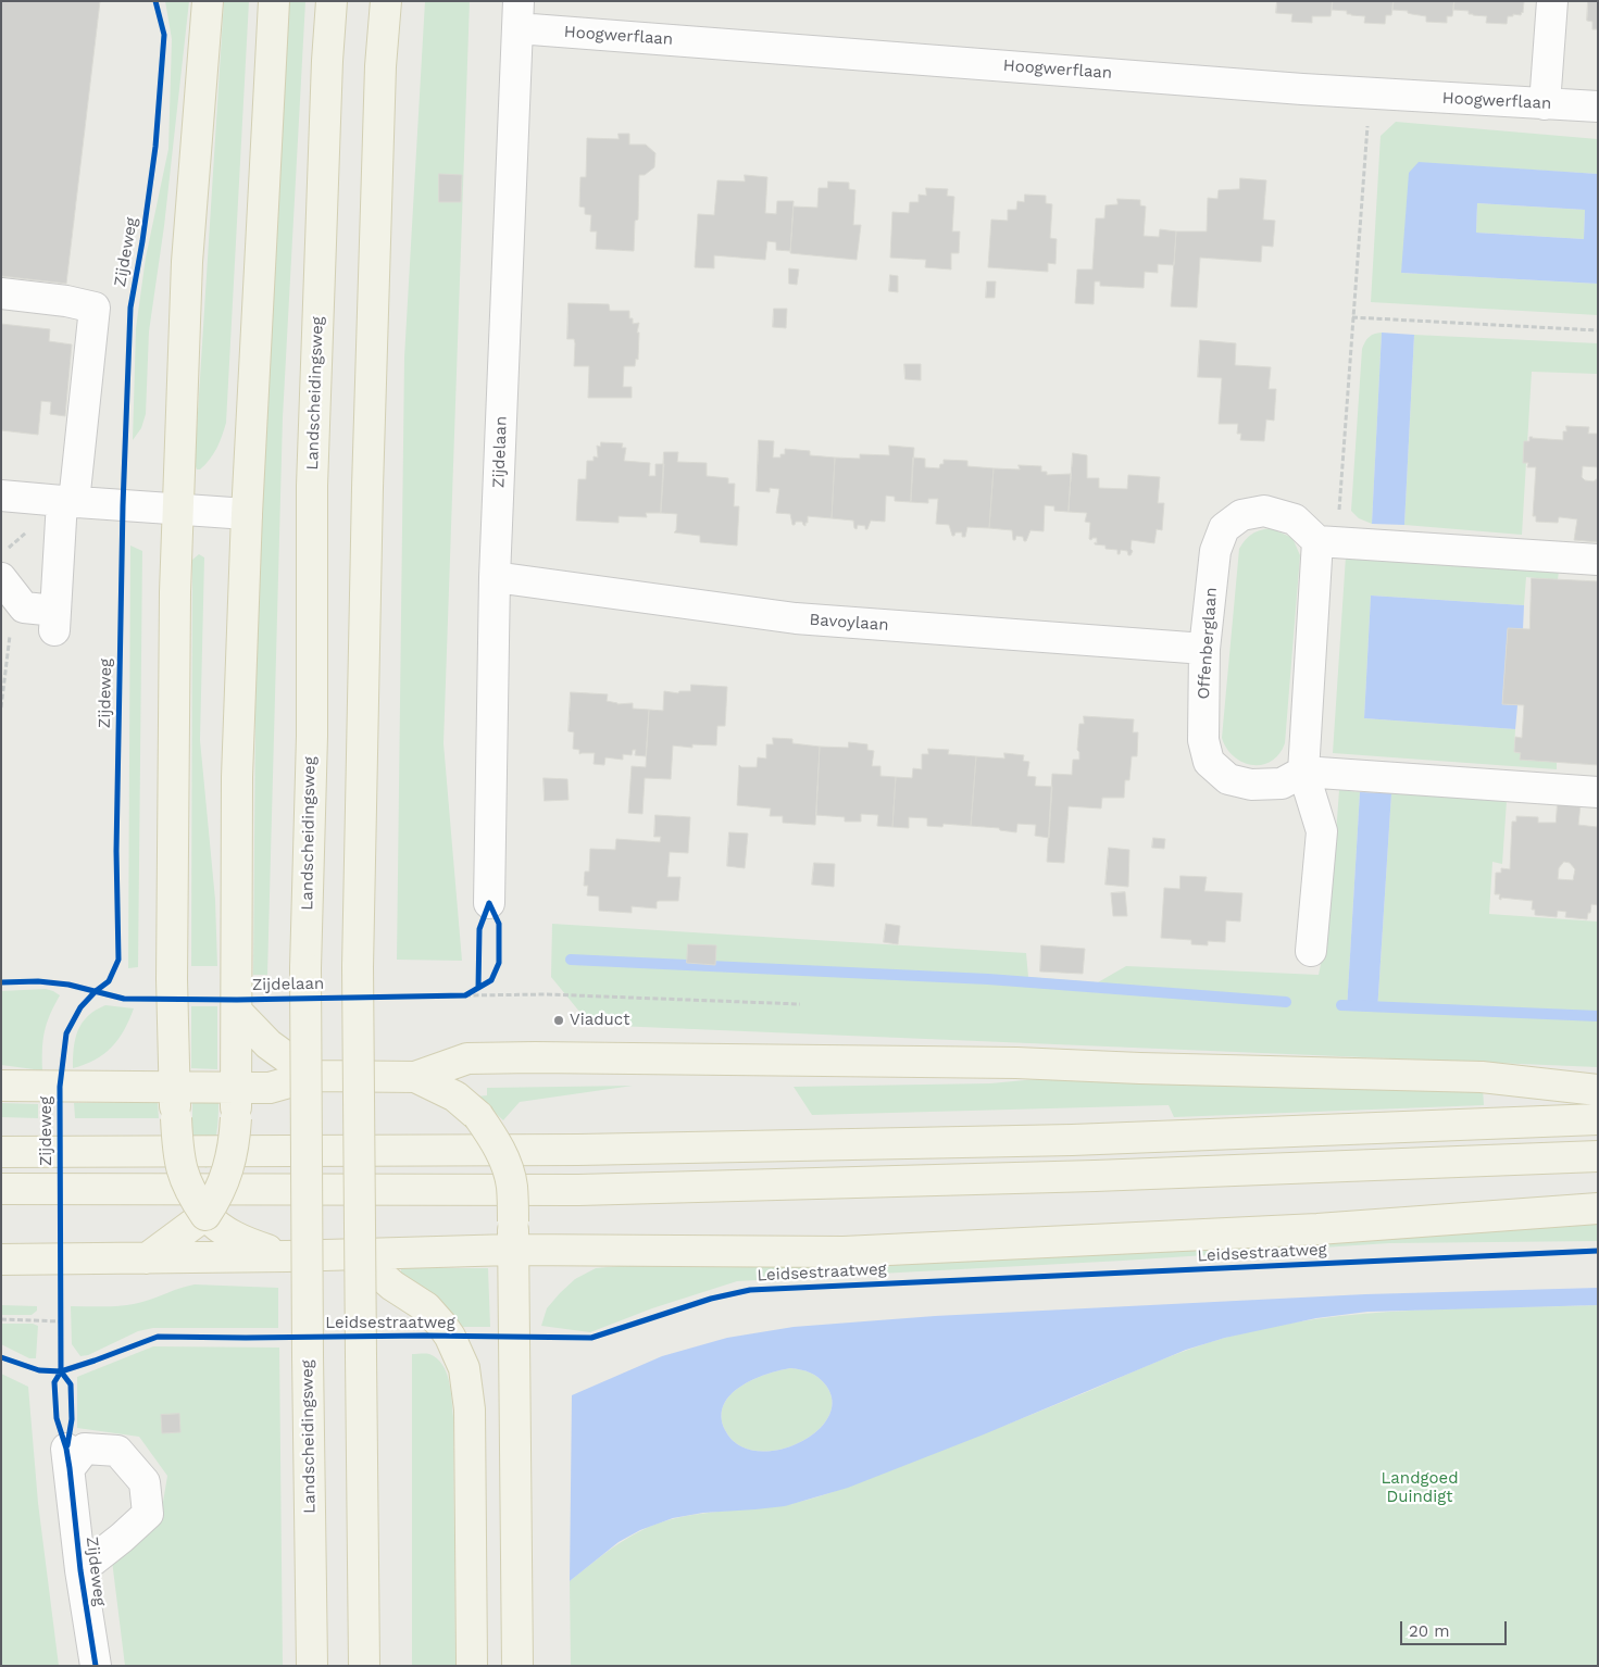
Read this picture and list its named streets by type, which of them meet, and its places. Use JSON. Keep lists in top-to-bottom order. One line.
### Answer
{"streets":{"main road":["Landscheidingsweg"],"street":["Hoogwerflaan","Zijdeweg","Zijdelaan","Bavoylaan","Offenberglaan"],"cycle path":["Leidsestraatweg"]},"crossings":[["Hoogwerflaan","Zijdelaan"],["Zijdelaan","Bavoylaan"],["Bavoylaan","Offenberglaan"]],"parks":["Landgoed Duindigt"],"places":["Viaduct"],"scale_bar":"20 m"}
